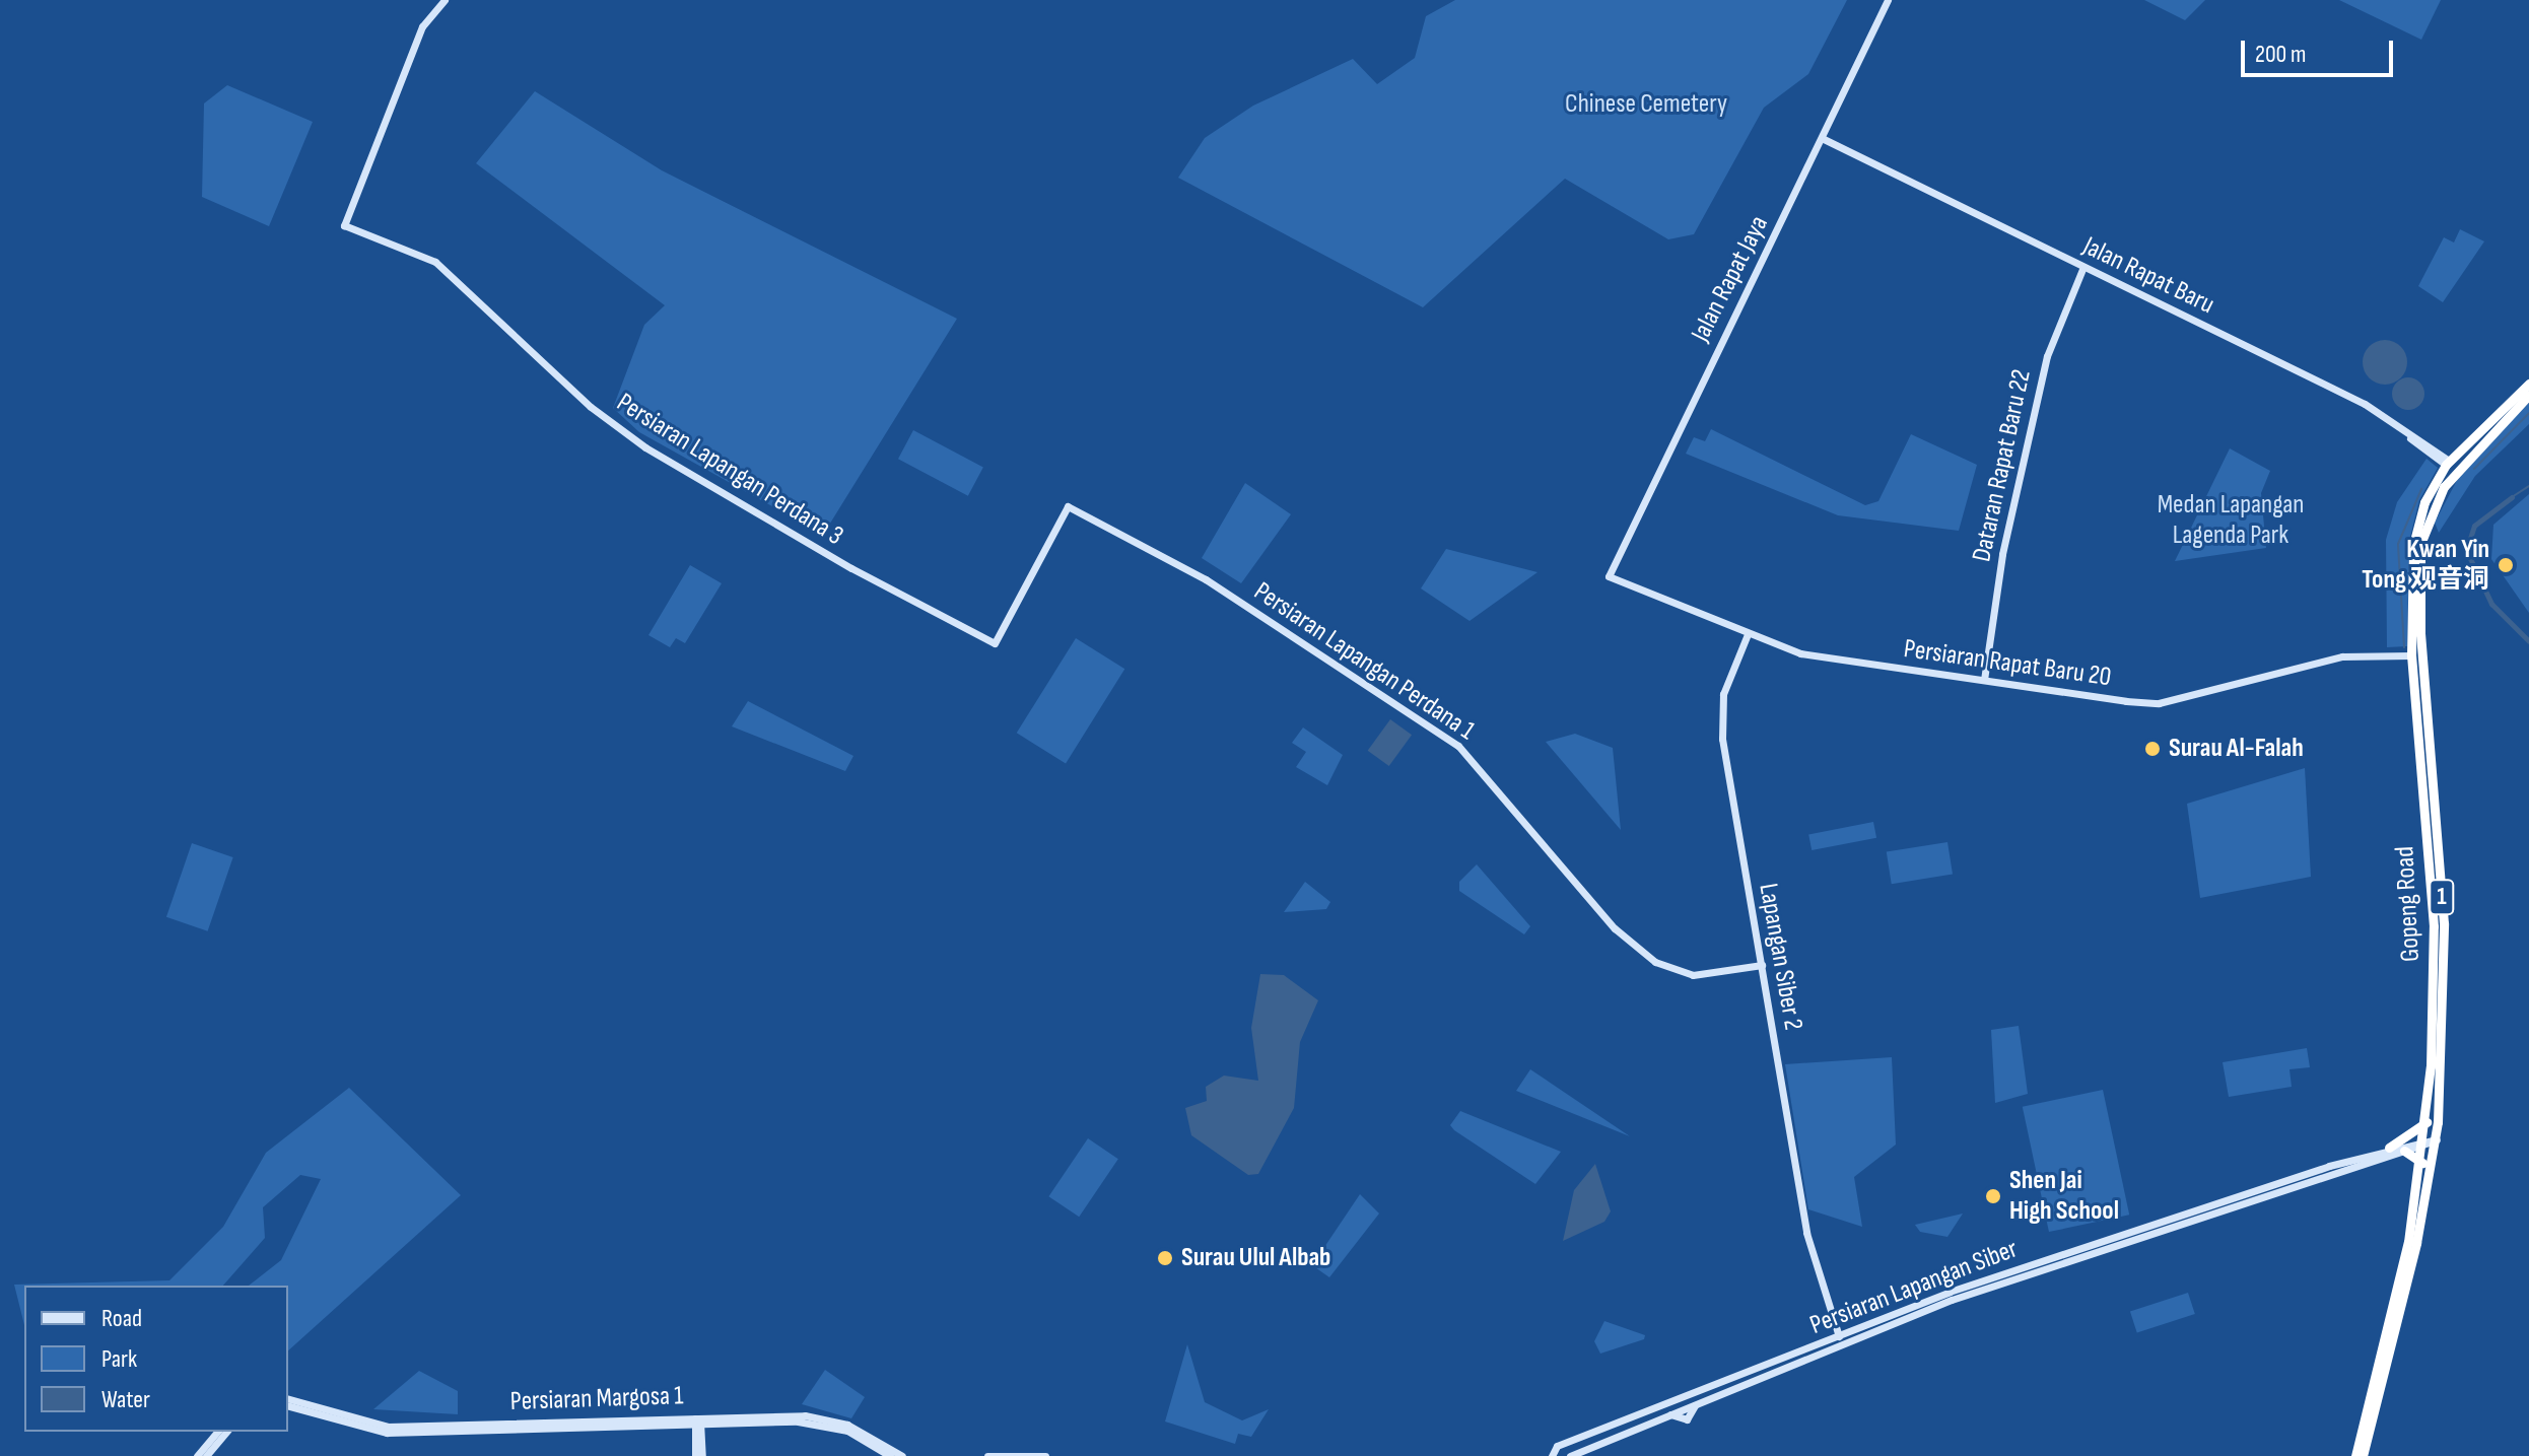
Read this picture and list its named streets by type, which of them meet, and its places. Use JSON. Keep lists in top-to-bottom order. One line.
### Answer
{"streets":{"highway":["1","Gopeng Road"],"street":["Jalan Rapat Baru","Jalan Rapat Jaya","Dataran Rapat Baru 22","Persiaran Lapangan Perdana 3","Persiaran Lapangan Perdana 1","Persiaran Rapat Baru 20","Lapangan Siber 2","Persiaran Lapangan Siber","Persiaran Margosa 1"]},"crossings":[["Jalan Rapat Baru","Jalan Rapat Jaya"],["Jalan Rapat Baru","Dataran Rapat Baru 22"],["Jalan Rapat Baru","Gopeng Road"],["Jalan Rapat Jaya","Persiaran Rapat Baru 20"],["Dataran Rapat Baru 22","Persiaran Rapat Baru 20"],["Persiaran Lapangan Perdana 3","Persiaran Lapangan Perdana 1"],["Persiaran Lapangan Perdana 1","Lapangan Siber 2"],["Persiaran Rapat Baru 20","Gopeng Road"],["Persiaran Rapat Baru 20","Lapangan Siber 2"],["Gopeng Road","Persiaran Lapangan Siber"],["Lapangan Siber 2","Persiaran Lapangan Siber"]],"parks":["Chinese Cemetery","Medan Lapangan Lagenda Park"],"places":["Kwan Yin Tong 观音洞","Surau Al-Falah","Shen Jai High School","Surau Ulul Albab"],"legend":["Road","Park","Water"],"scale_bar":"200 m"}
